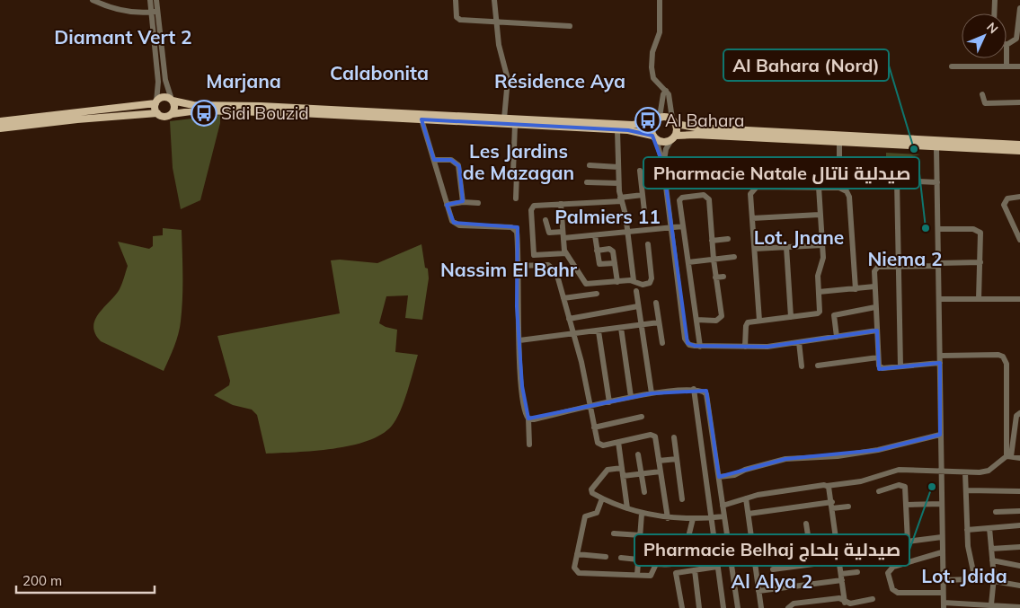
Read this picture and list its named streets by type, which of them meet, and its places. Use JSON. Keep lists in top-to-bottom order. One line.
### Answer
{"districts":["Diamant Vert 2","Calabonita","Marjana","Résidence Aya","Les Jardins de Mazagan","Palmiers 11","Lot. Jnane","Niema 2","Nassim El Bahr","Lot. Jdida","Al Alya 2"],"places":{"bus stop":["Sidi Bouzid","Al Bahara"],"other":["Al Bahara (Nord)","Pharmacie Natale صيدلية ناتال","Pharmacie Belhaj صيدلية بلحاج"]},"scale_bar":"200 m","north":"top right"}
